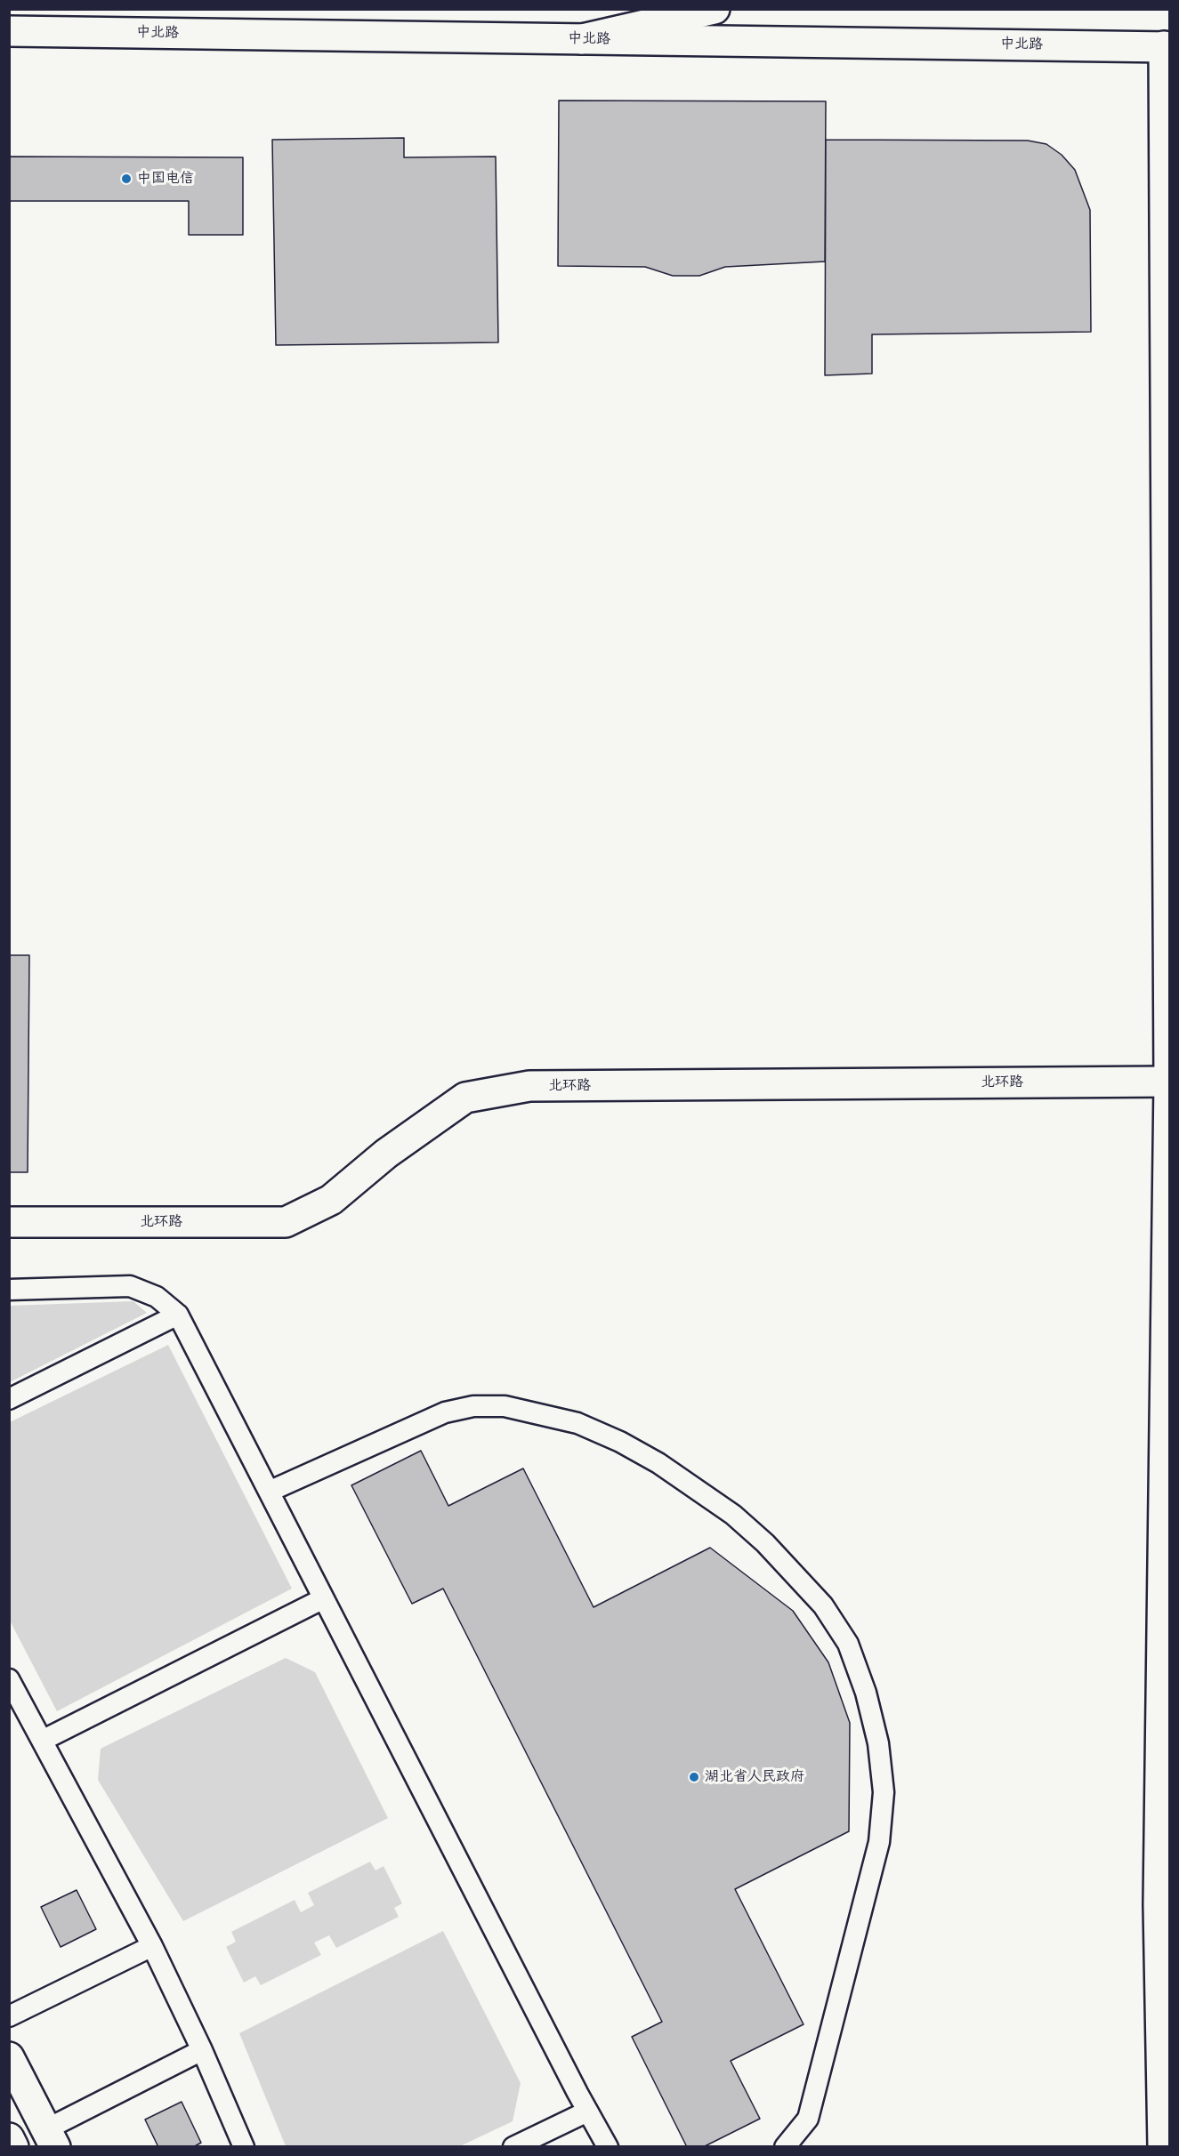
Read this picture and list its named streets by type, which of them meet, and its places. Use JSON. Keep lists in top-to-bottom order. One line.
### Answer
{"streets":{"street":["中北路","北环路"]},"places":["中国电信","湖北省人民政府"]}
